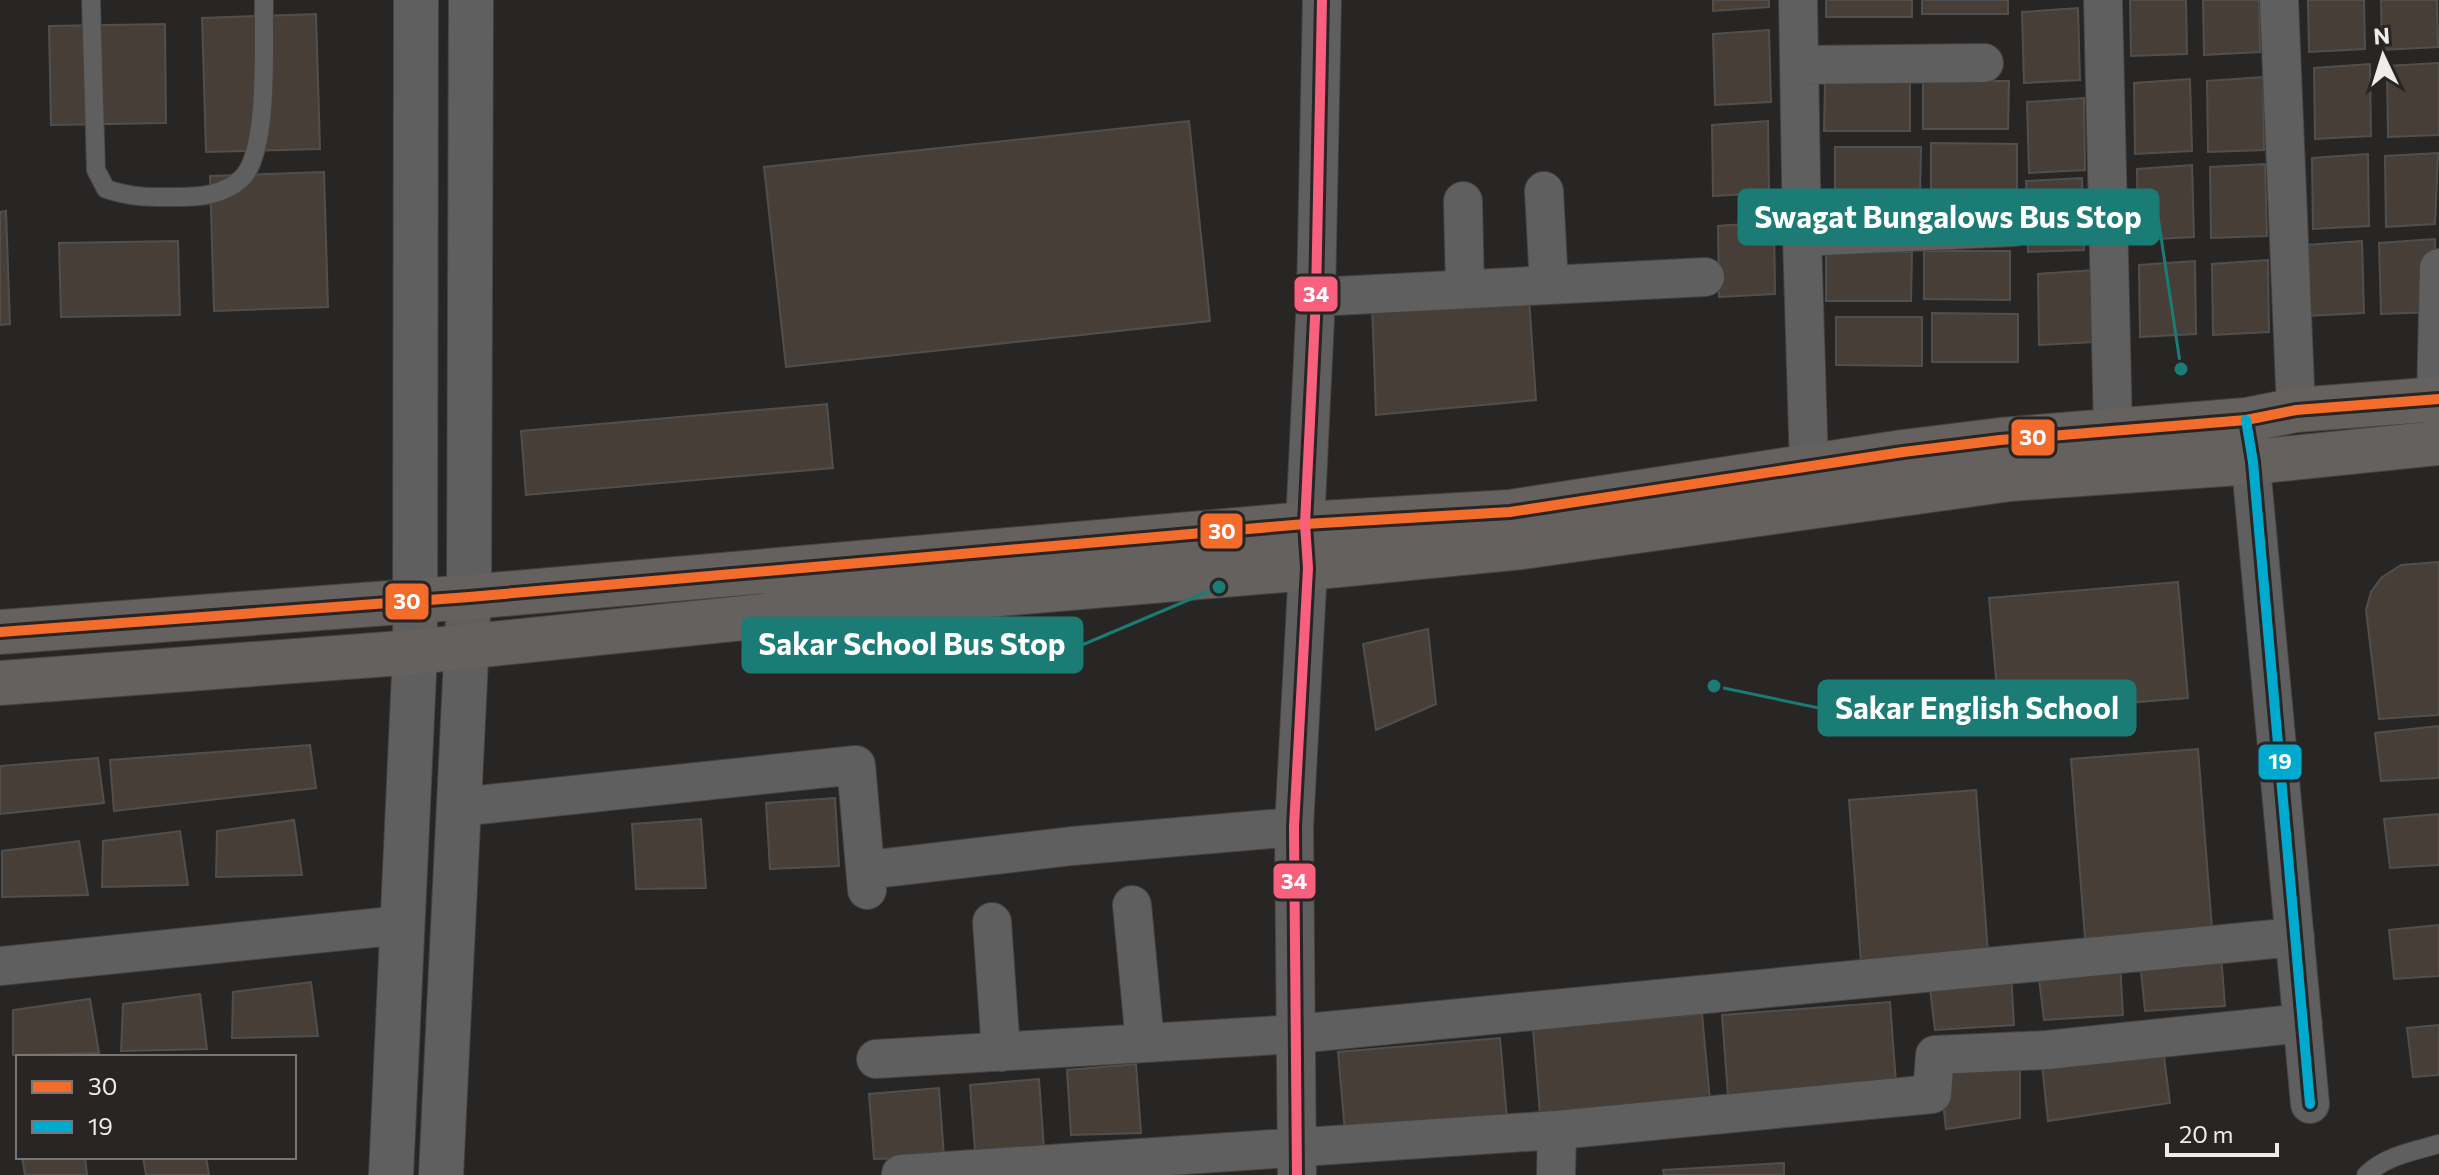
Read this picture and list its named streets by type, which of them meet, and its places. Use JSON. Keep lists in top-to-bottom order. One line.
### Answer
{"places":["Swagat Bungalows Bus Stop","Sakar School Bus Stop","Sakar English School"],"lines":["transit line 34","transit line 30","transit line 19"],"legend":["30","19"],"scale_bar":"20 m","north":"top"}
